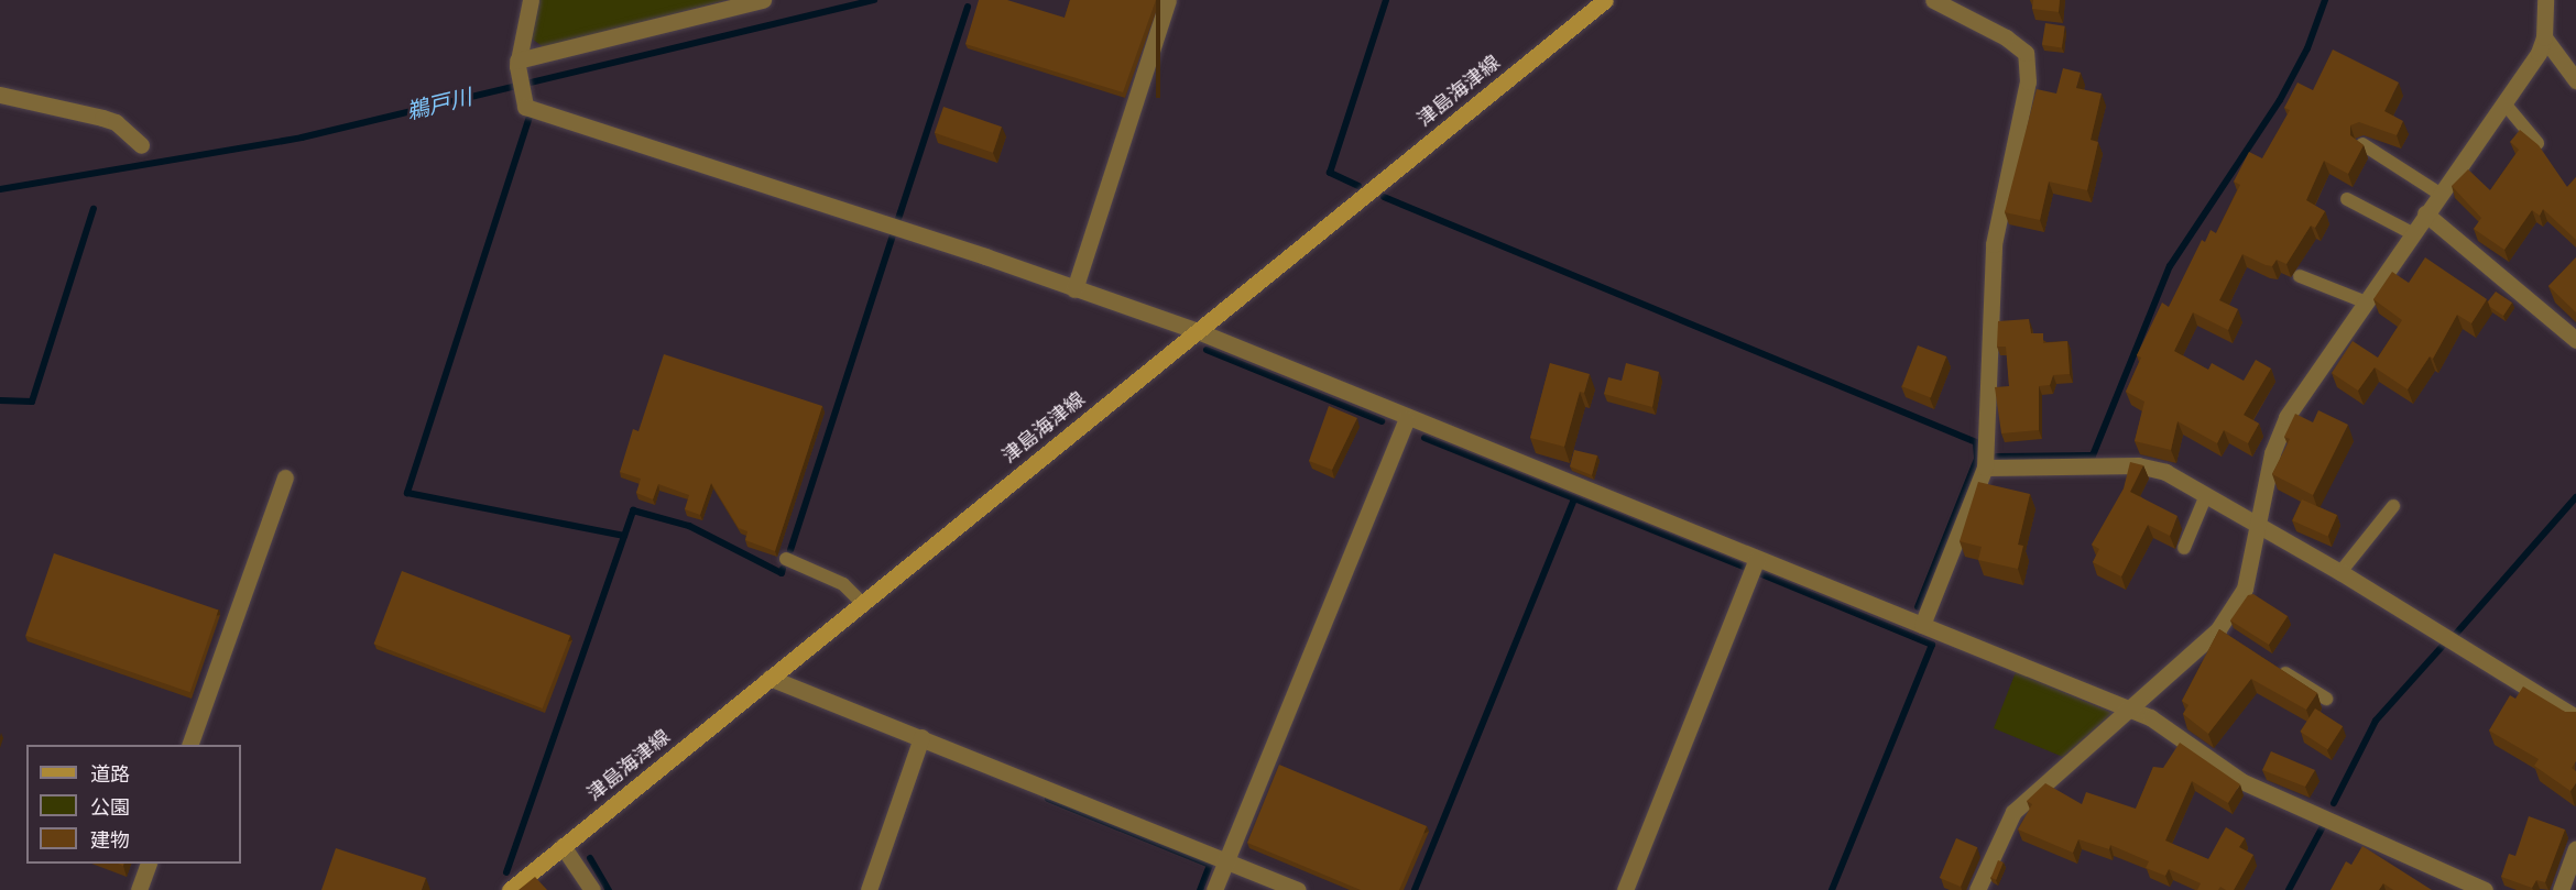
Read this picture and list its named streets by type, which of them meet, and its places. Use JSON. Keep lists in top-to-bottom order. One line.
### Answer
{"streets":{"main road":["津島海津線"]},"water":["鵜戸川"],"legend":["道路","公園","建物"]}
